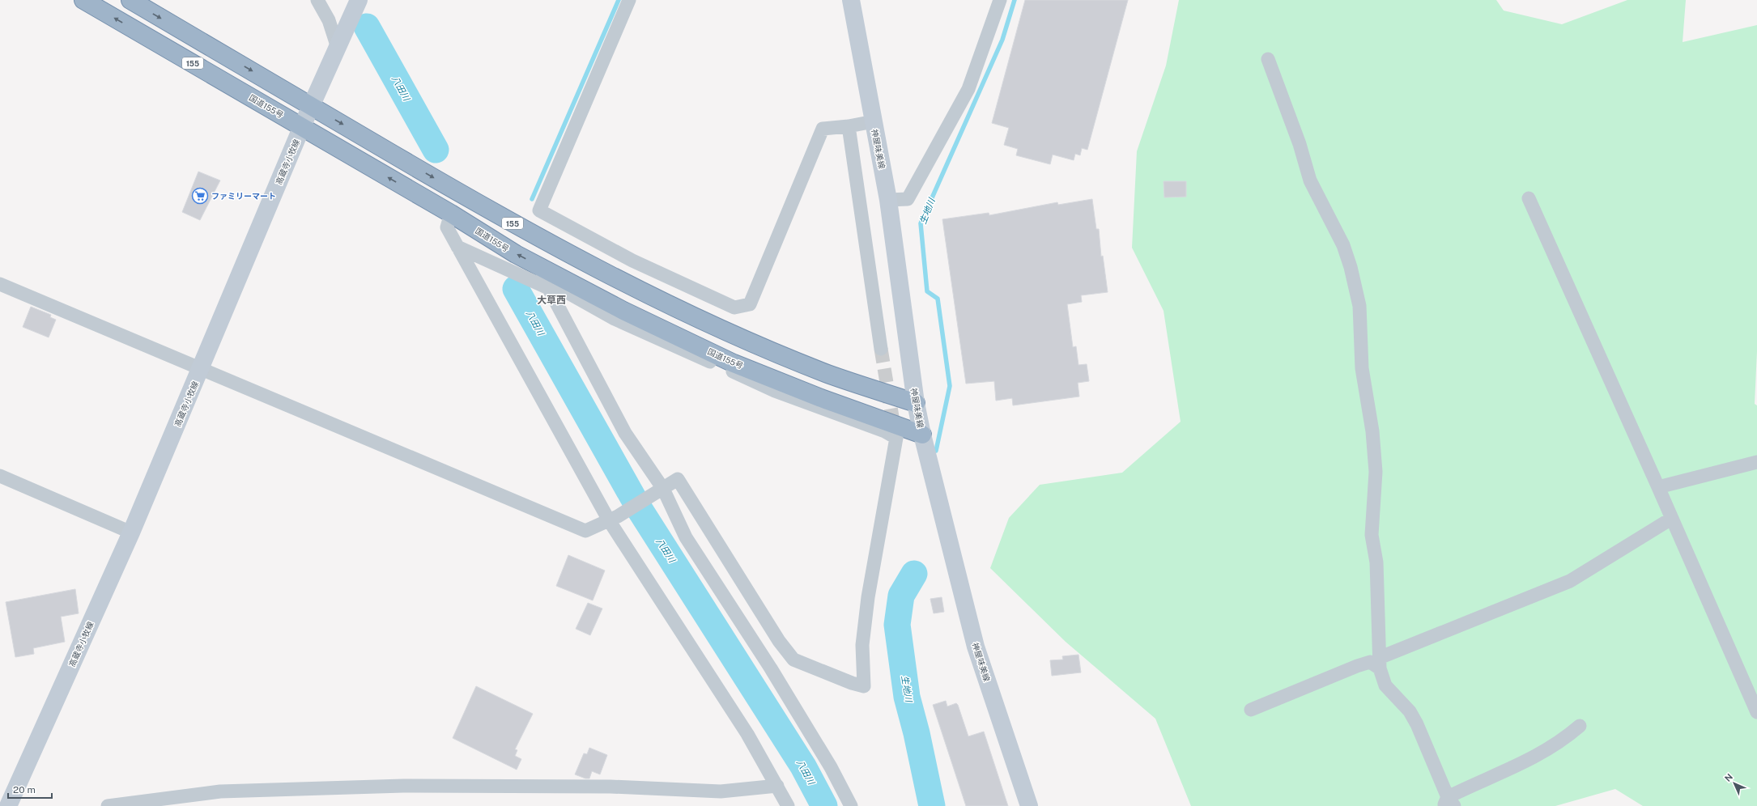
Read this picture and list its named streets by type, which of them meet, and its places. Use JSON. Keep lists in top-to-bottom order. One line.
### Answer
{"streets":{"highway":["155","国道155号"],"main road":["神屋味美線","高蔵寺小牧線"]},"crossings":[["155","神屋味美線"],["155","高蔵寺小牧線"],["国道155号","神屋味美線"],["国道155号","高蔵寺小牧線"]],"districts":["大草西"],"water":["八田川","生地川"],"places":{"supermarket":["ファミリーマート"]},"scale_bar":"20 m","north":"top left"}
